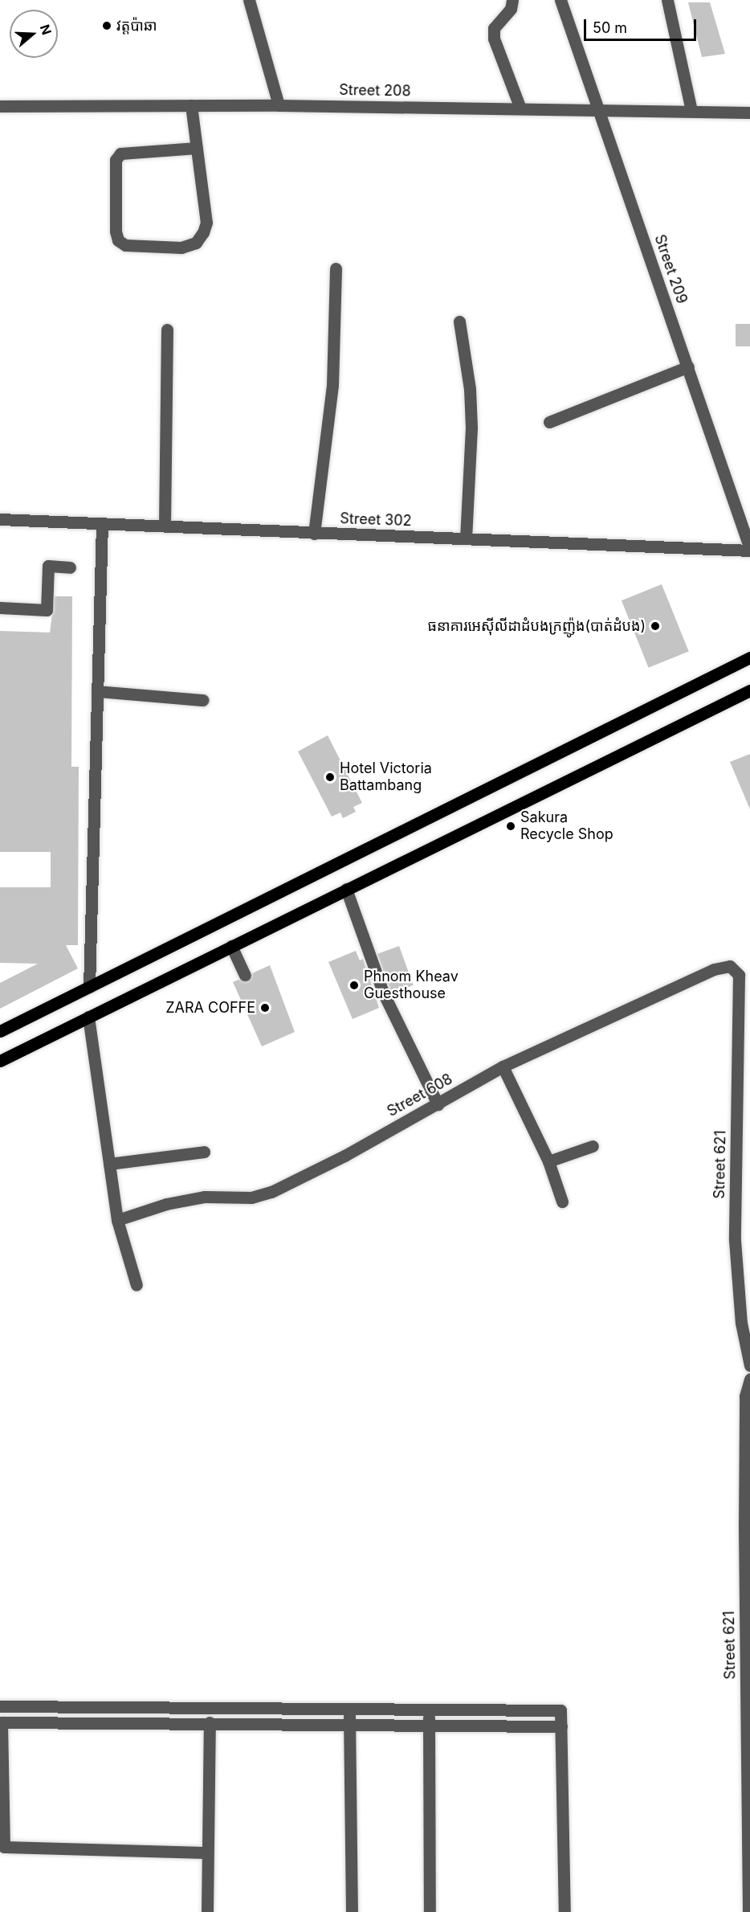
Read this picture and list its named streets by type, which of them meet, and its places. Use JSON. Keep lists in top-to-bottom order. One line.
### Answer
{"streets":{"street":["Street 208","Street 209","Street 302","Street 608","Street 621"]},"crossings":[["Street 208","Street 209"],["Street 209","Street 302"],["Street 608","Street 621"]],"places":["វត្តប៉ាឆា","ធនាគារអេស៊ីលីដាដំបងក្រញ៉ូង(បាត់ដំបង)","Hotel Victoria Battambang","Sakura Recycle Shop","Phnom Kheav Guesthouse","ZARA COFFE"],"scale_bar":"50 m","north":"right"}
